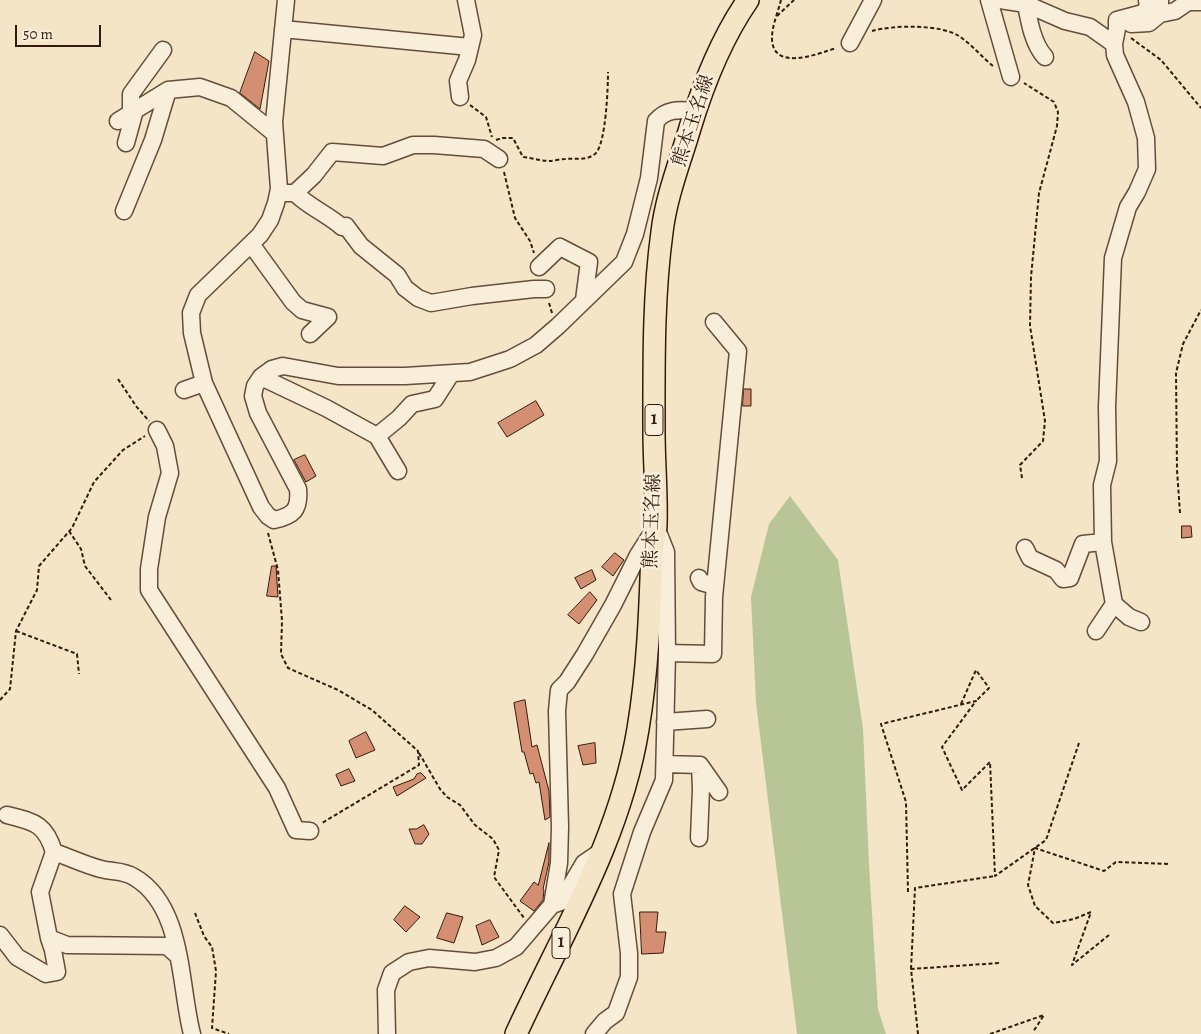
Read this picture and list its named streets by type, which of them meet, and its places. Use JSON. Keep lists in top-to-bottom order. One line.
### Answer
{"streets":{"main road":["熊本玉名線","1"]},"scale_bar":"50 m"}
